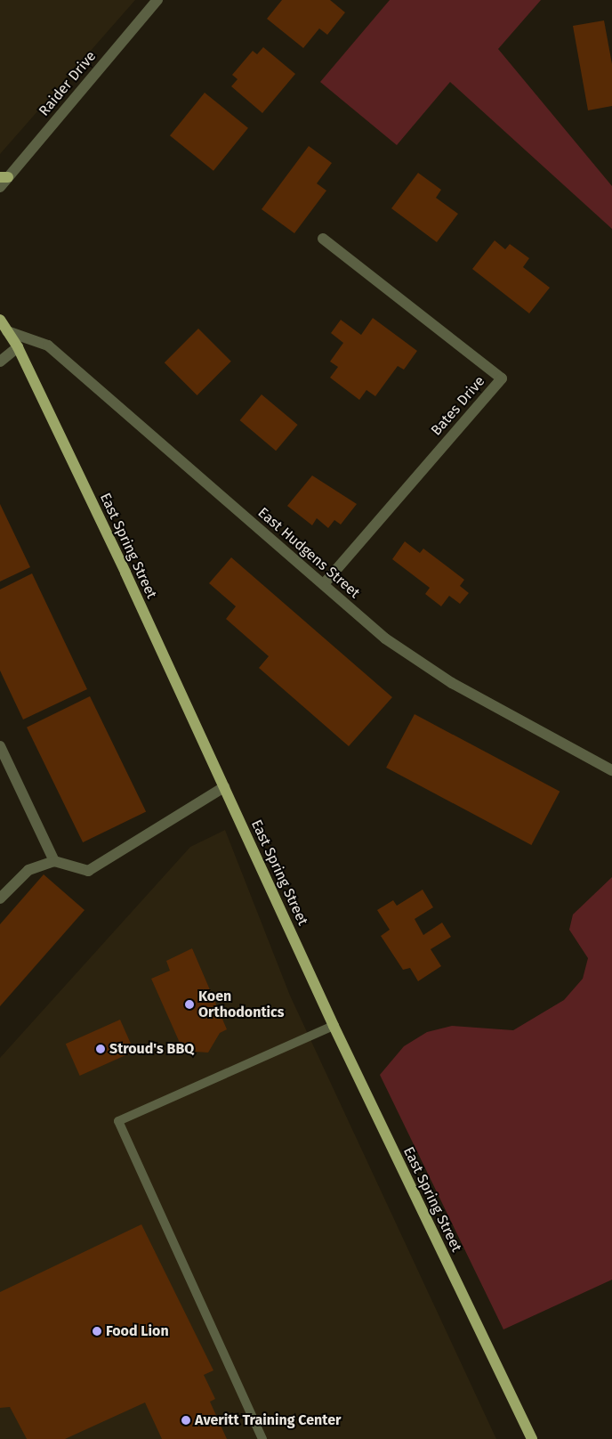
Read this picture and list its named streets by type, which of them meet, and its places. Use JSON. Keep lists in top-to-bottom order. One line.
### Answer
{"streets":{"main road":["East Spring Street"],"street":["Raider Drive","Bates Drive","East Hudgens Street"]},"crossings":[["Bates Drive","East Hudgens Street"],["East Spring Street","East Hudgens Street"]],"places":["Koen Orthodontics","Stroud's BBQ","Food Lion","Averitt Training Center"]}
